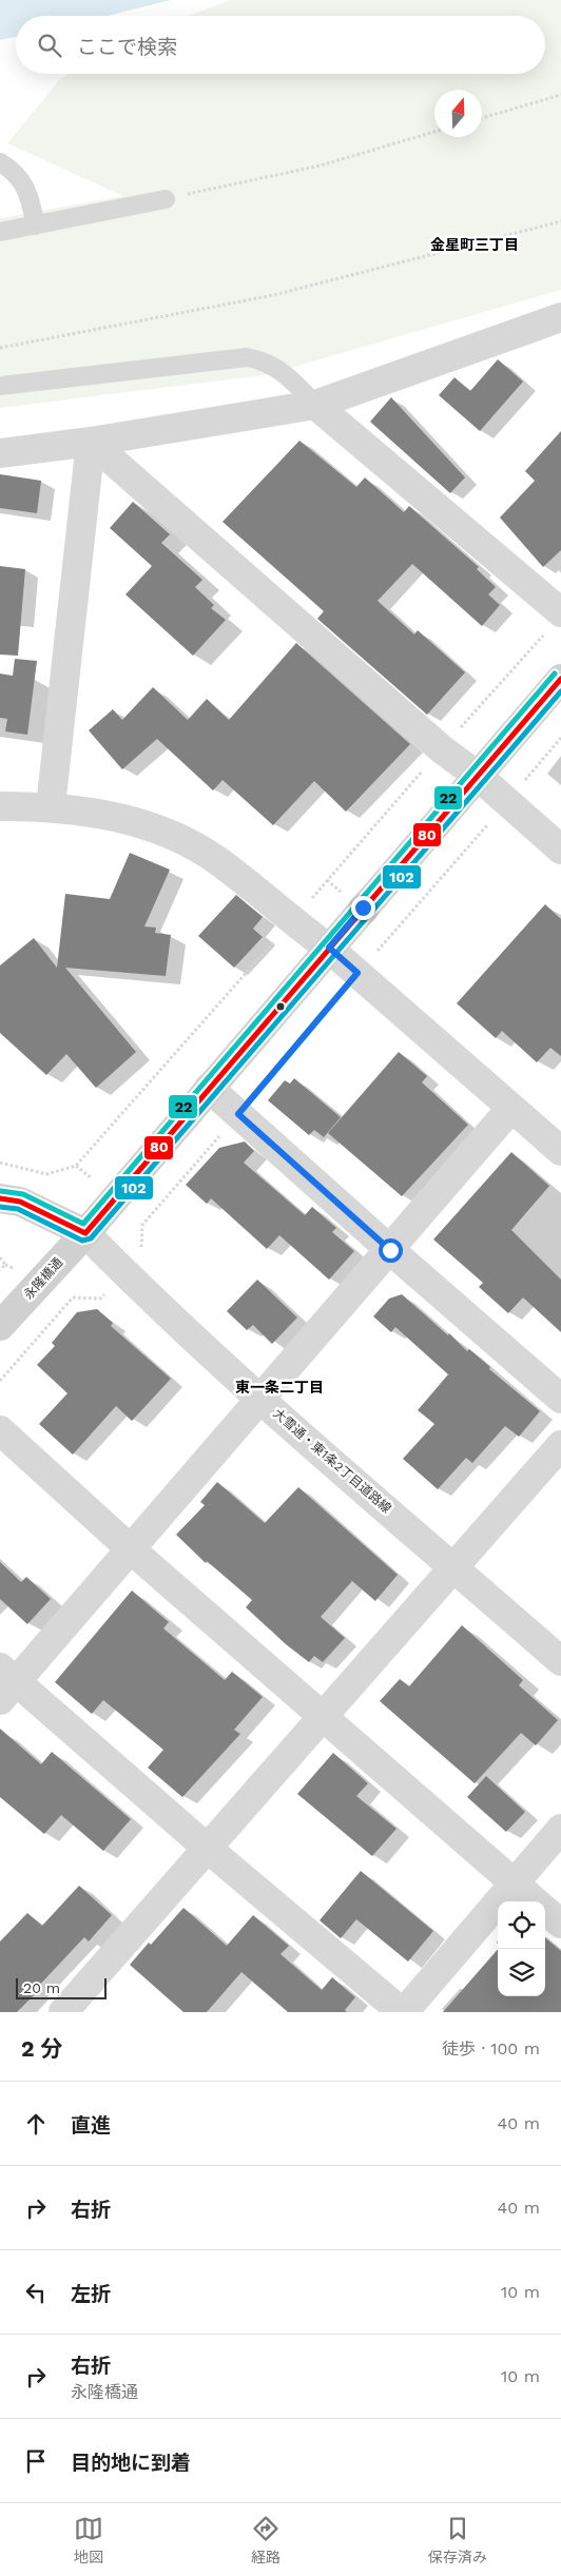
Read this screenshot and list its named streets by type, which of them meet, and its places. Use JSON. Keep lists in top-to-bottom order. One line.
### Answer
{"streets":{"street":["永隆橋通","大雪通・東1条2丁目道路線"]},"crossings":[["永隆橋通","大雪通・東1条2丁目道路線"]],"districts":["金星町三丁目","東一条二丁目"],"lines":["transit line 22","transit line 80","transit line 102"],"scale_bar":"20 m","north":"top","page":{"search":"ここで検索","scale":"20 m","heading":["2 分","徒歩 · 100 m"],"list":[["直進","40 m"],["右折","40 m"],["左折","10 m"],["右折","永隆橋通","10 m"],"目的地に到着"],"nav":["地図","経路","保存済み"]}}
